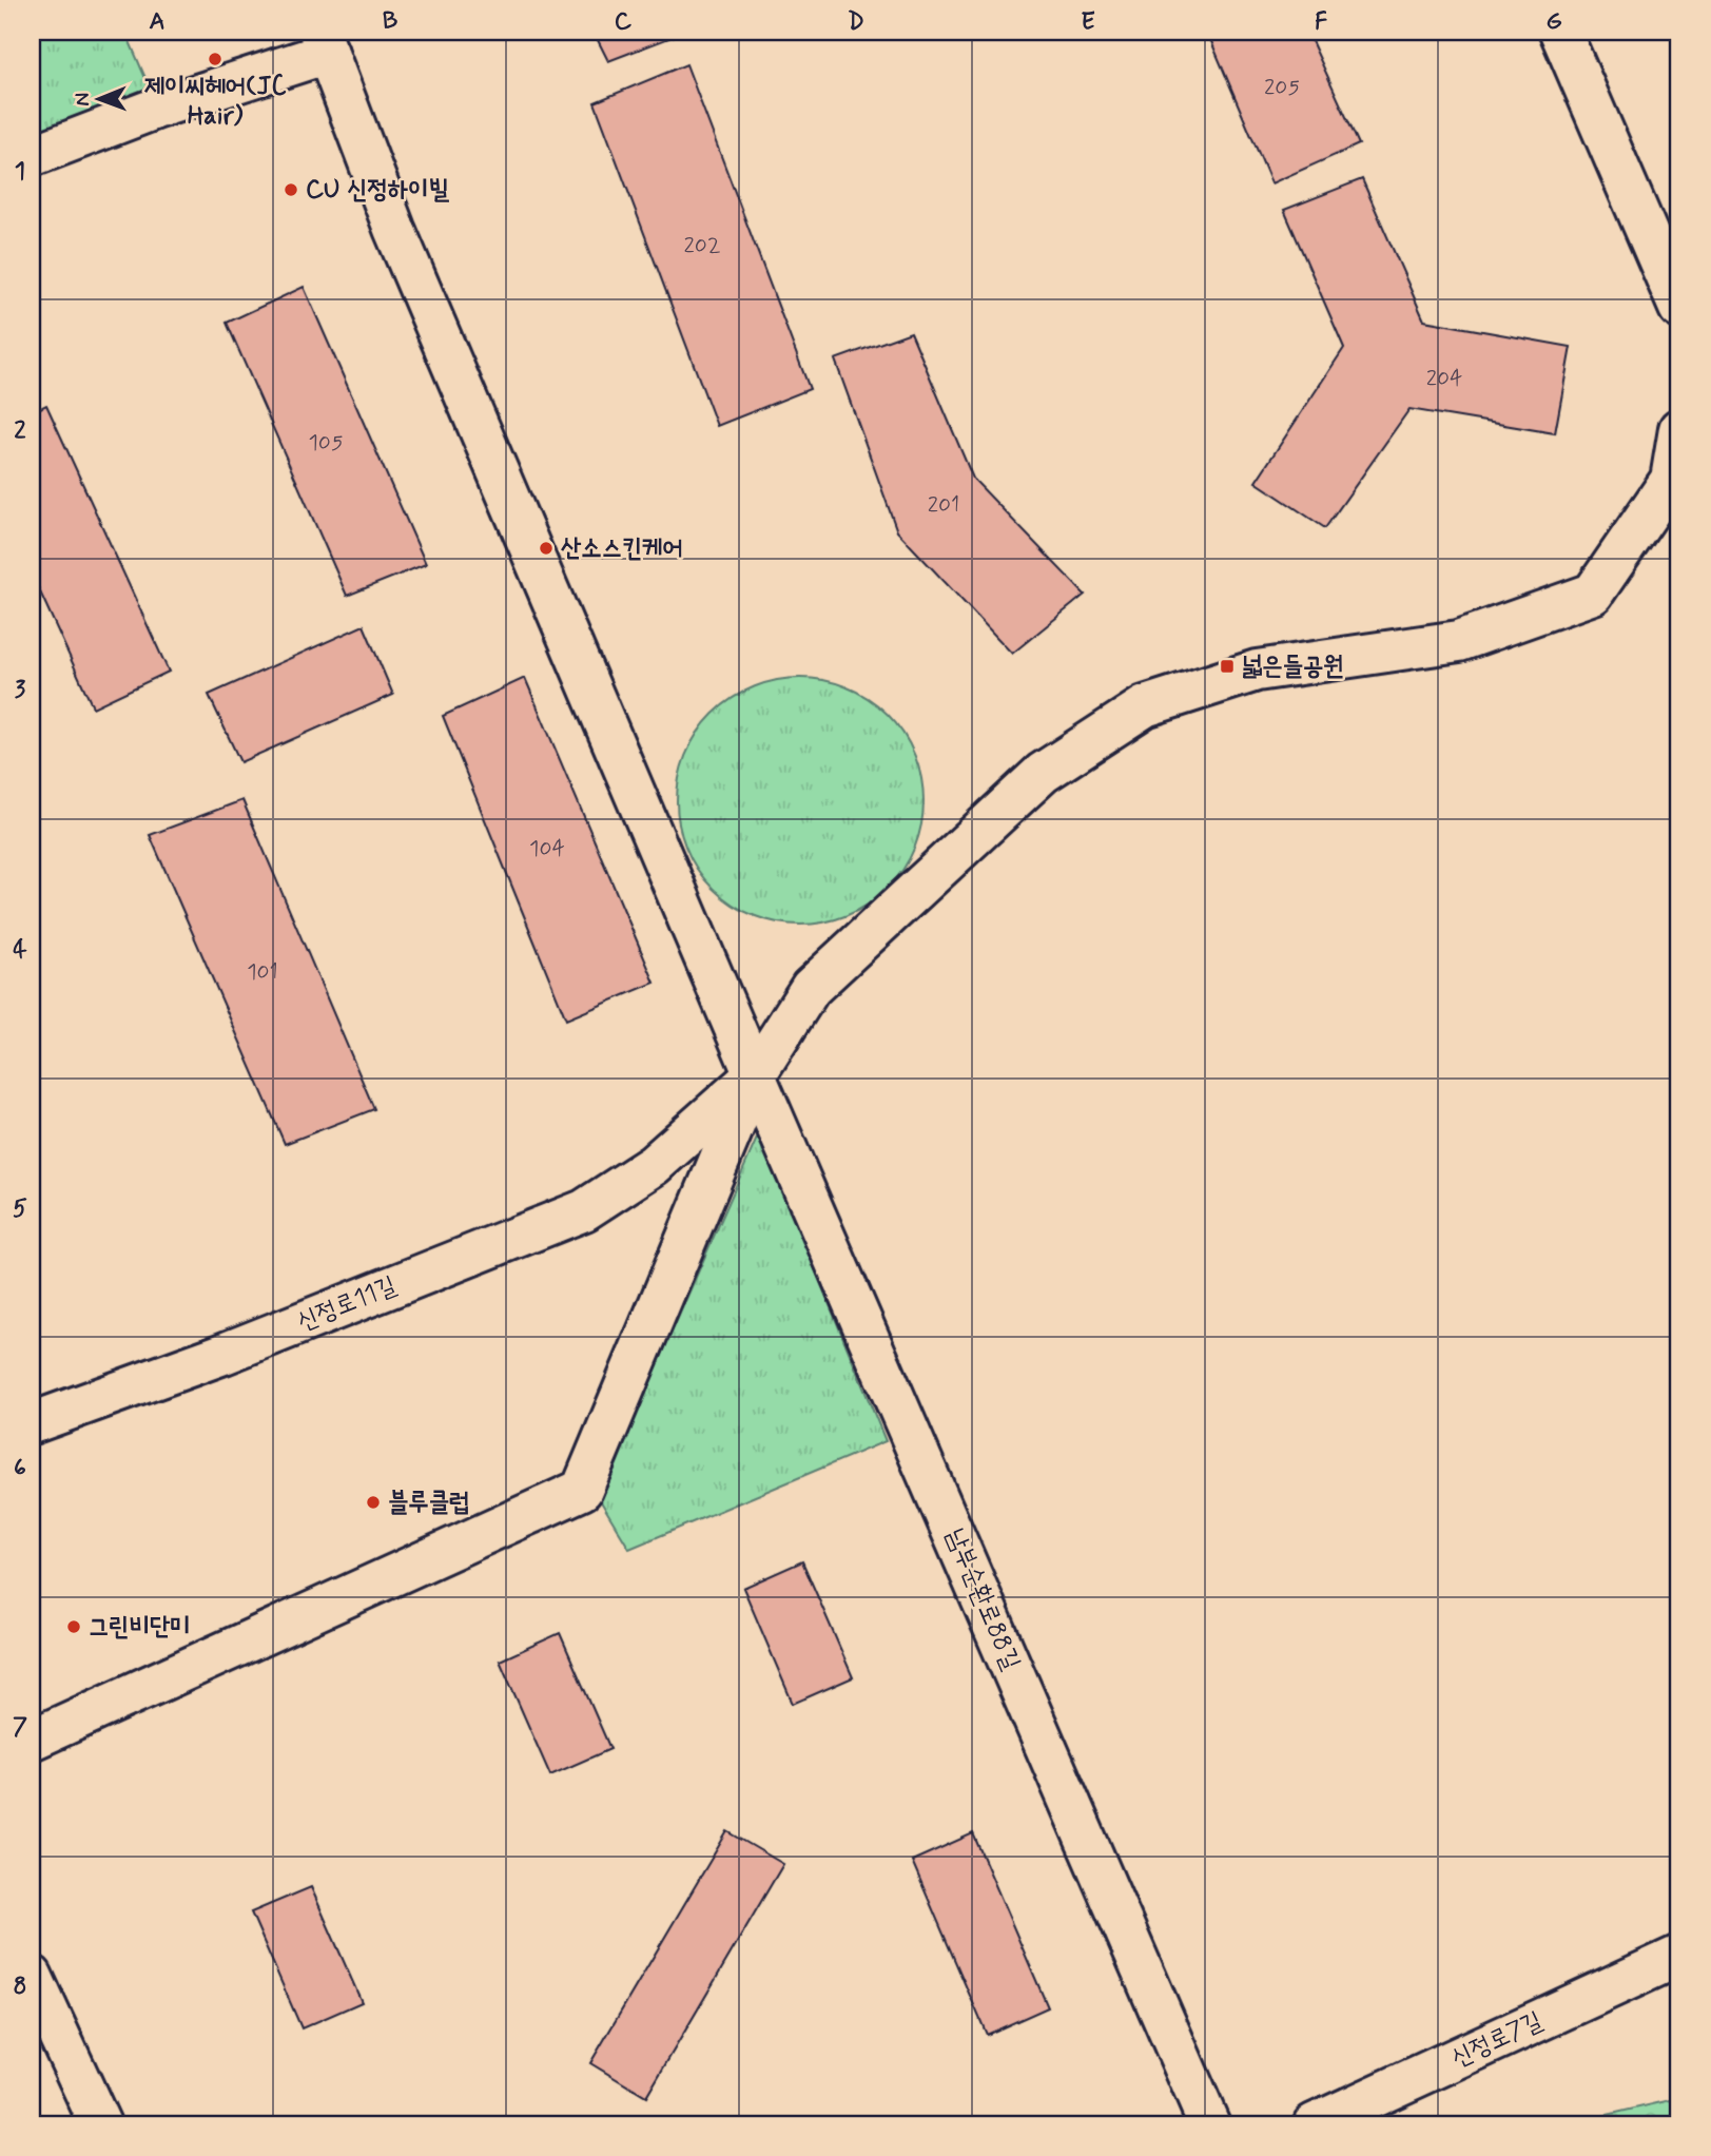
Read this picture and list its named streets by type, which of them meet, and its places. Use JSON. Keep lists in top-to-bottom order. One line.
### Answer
{"streets":{"street":["신정로11길","남부순환로88길","신정로7길"]},"crossings":[["신정로11길","남부순환로88길"]],"places":{"other":["제이씨헤어(JC Hair)","CU 신정하이빌","산소스킨케어","블루클럽","그린비단미"],"transit":["넓은들공원"]},"house_numbers":["205","202","204","105","201","104","101"],"north":"left","grid":{"columns":["A","B","C","D","E","F","G"],"rows":["1","2","3","4","5","6","7","8"]}}
